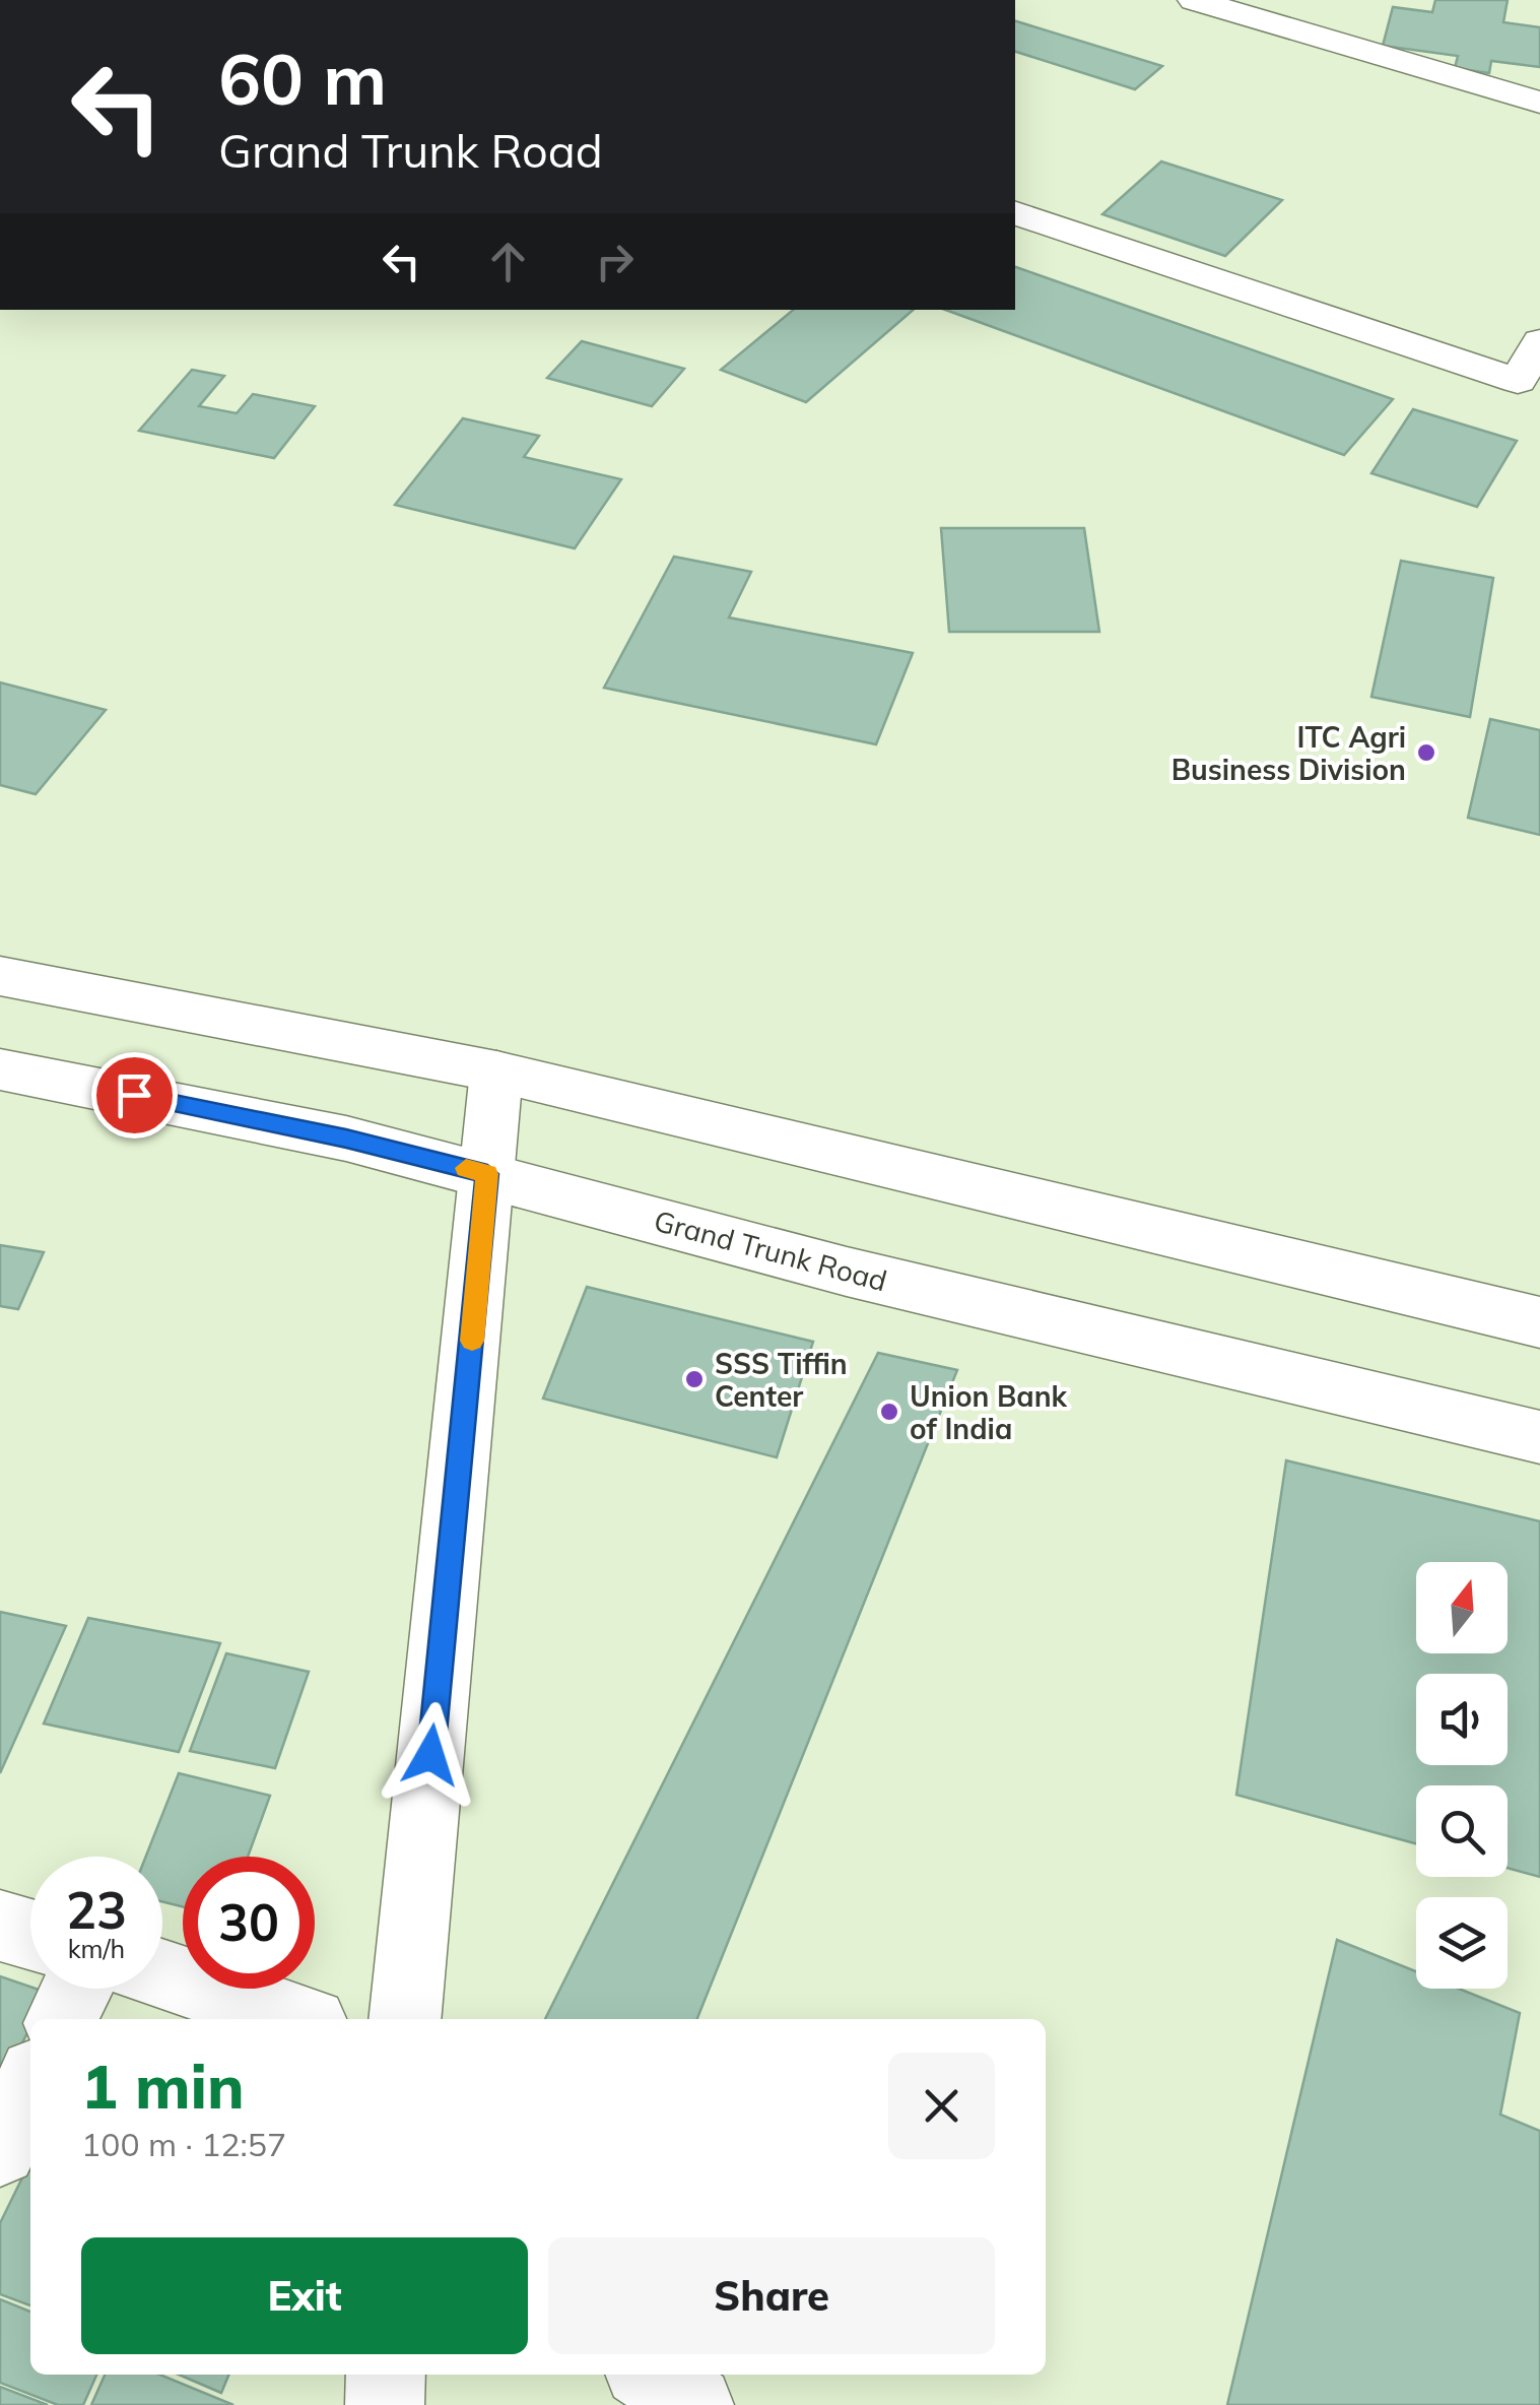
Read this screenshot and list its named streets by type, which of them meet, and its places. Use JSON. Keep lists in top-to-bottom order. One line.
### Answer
{"streets":{"main road":["Grand Trunk Road"]},"places":["ITC Agri Business Division","SSS Tiffin Center","Union Bank of India"],"north":"top","page":{"turn":["60 m","Grand Trunk Road"],"speed":"23 km/h","limit":"30","heading":["1 min","100 m · 12:57"],"buttons":["Exit","Share"]}}
